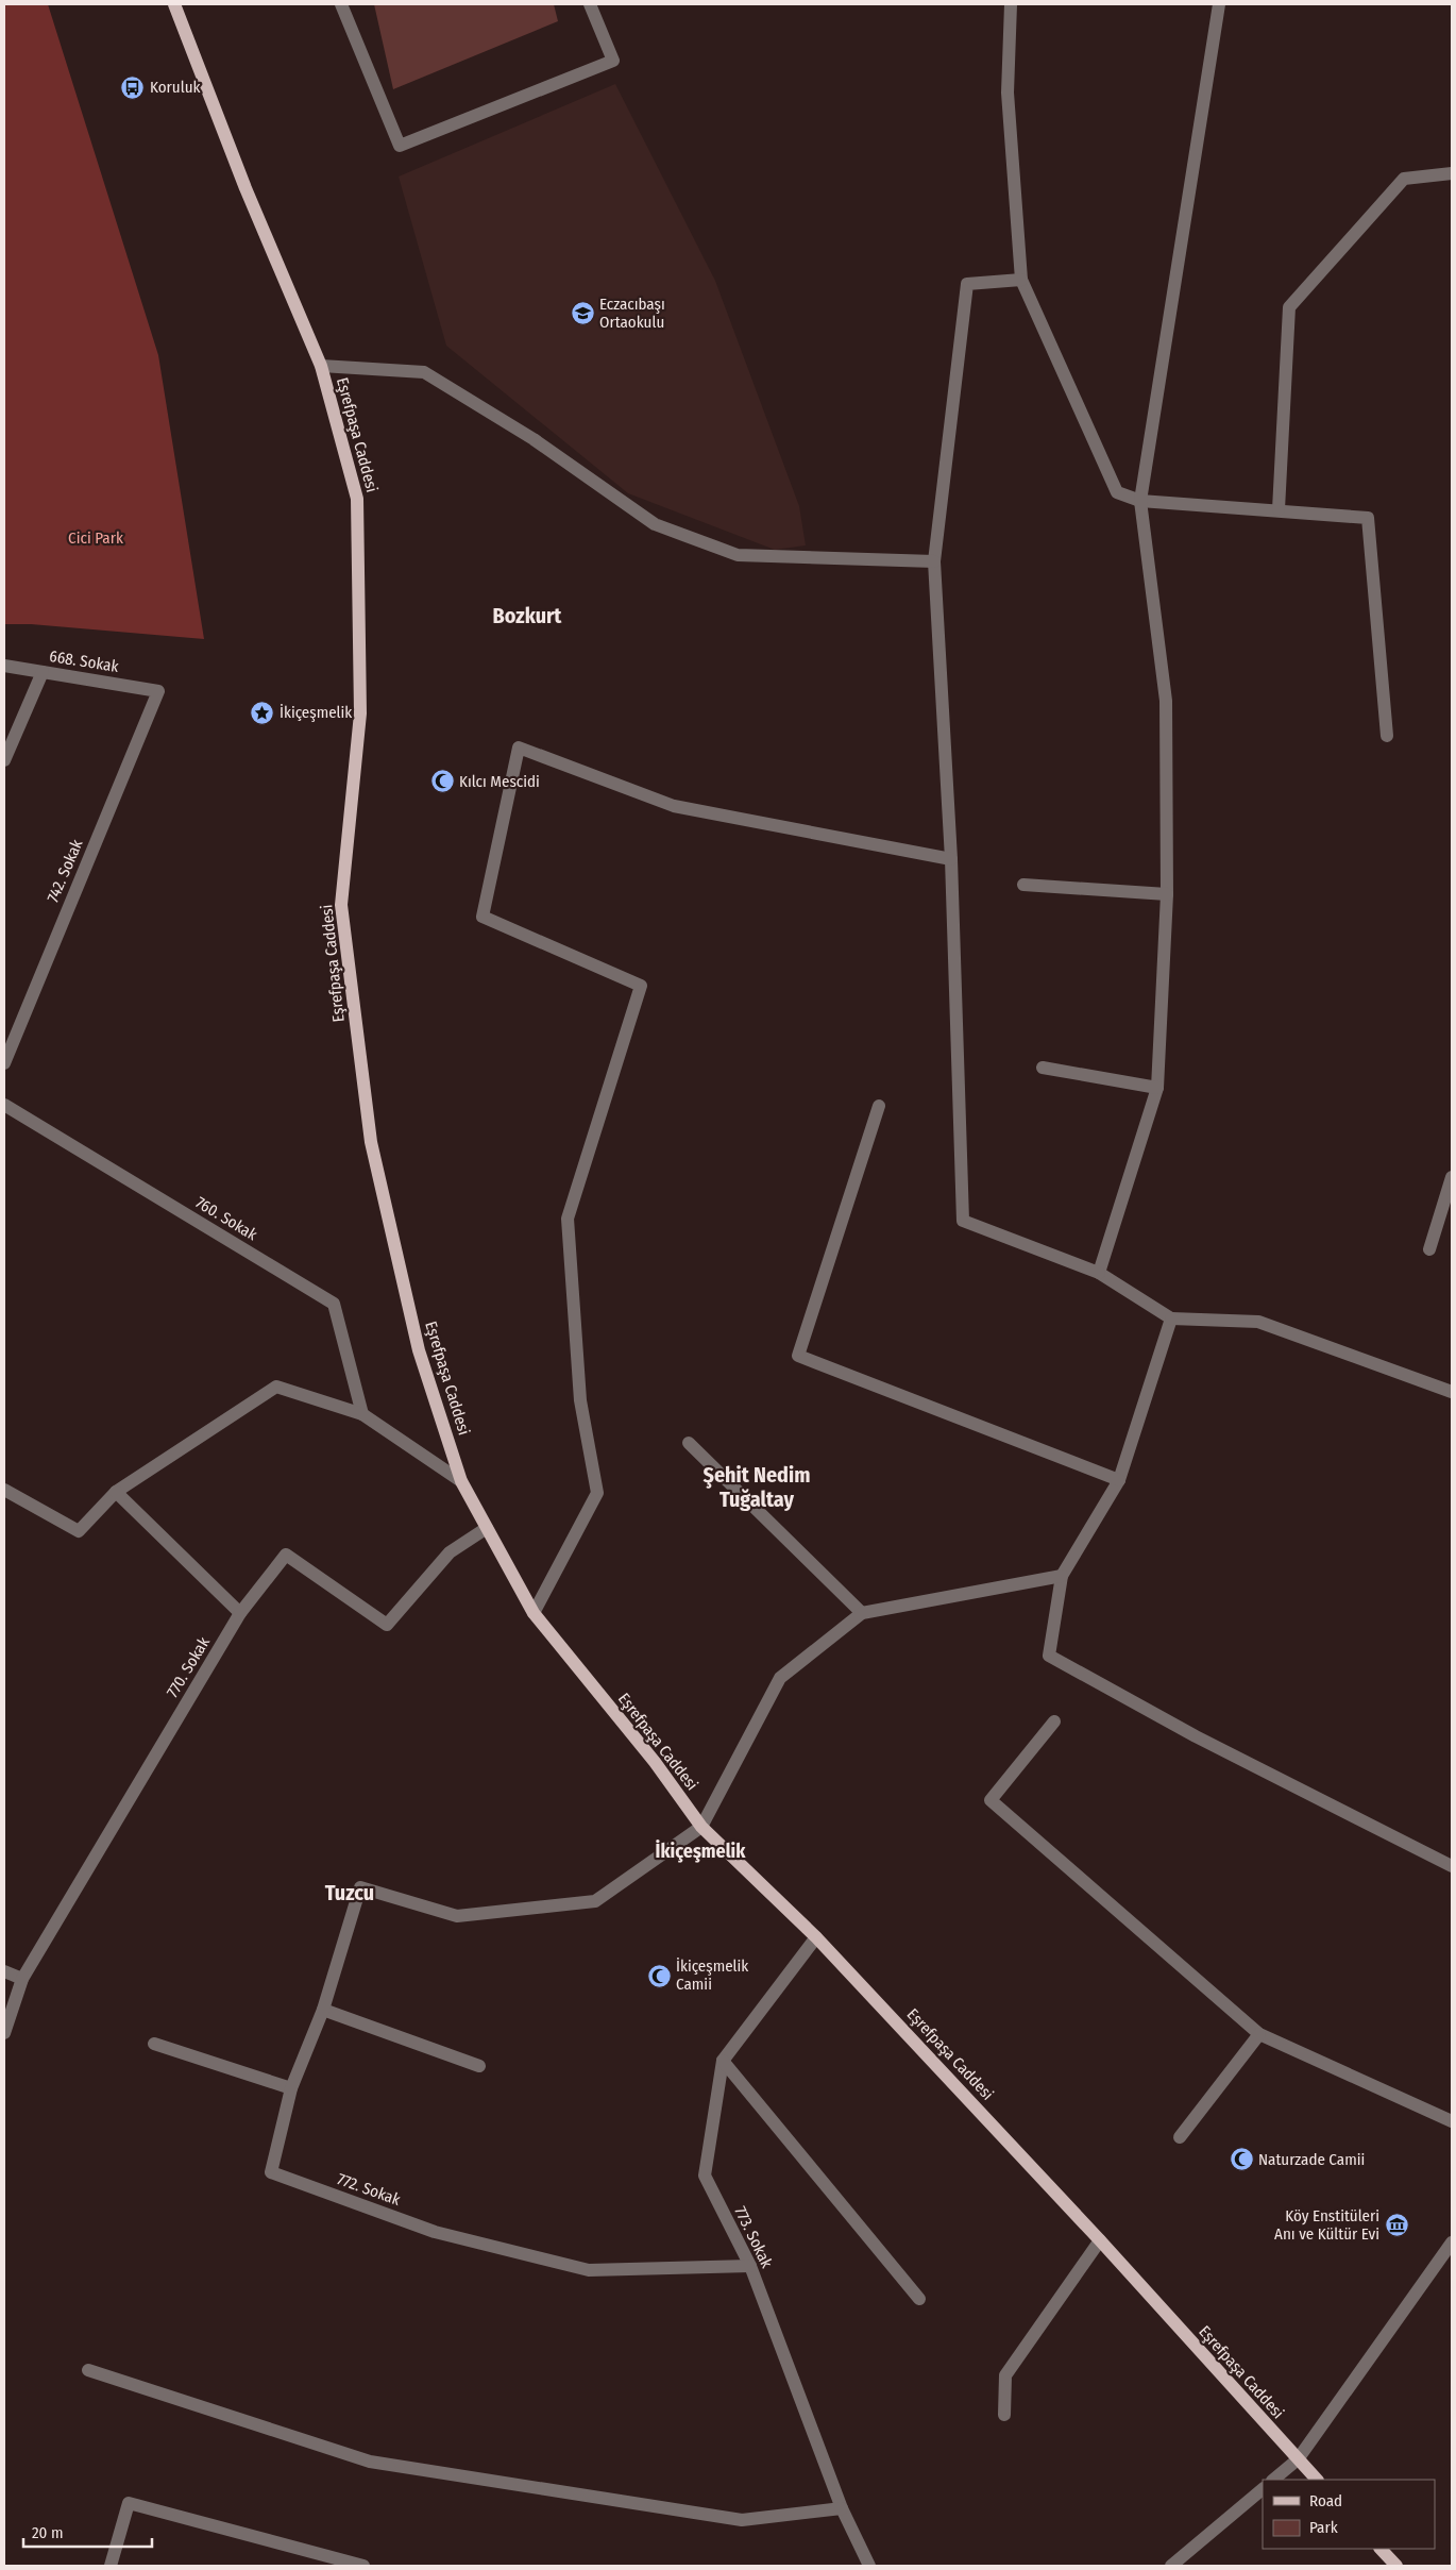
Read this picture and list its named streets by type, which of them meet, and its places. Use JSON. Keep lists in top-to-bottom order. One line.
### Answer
{"streets":{"main road":["Eşrefpaşa Caddesi"],"street":["668. Sokak","742. Sokak","760. Sokak","770. Sokak","772. Sokak","773. Sokak"]},"crossings":[["Eşrefpaşa Caddesi","770. Sokak"],["Eşrefpaşa Caddesi","772. Sokak"],["Eşrefpaşa Caddesi","773. Sokak"],["668. Sokak","742. Sokak"],["772. Sokak","773. Sokak"]],"districts":["Bozkurt","Şehit Nedim Tuğaltay","İkiçeşmelik","Tuzcu"],"parks":["Cici Park"],"places":{"bus stop":["Koruluk"],"school or university":["Eczacıbaşı Ortaokulu"],"place":["İkiçeşmelik"],"mosque":["Kılcı Mescidi","İkiçeşmelik Camii","Naturzade Camii"],"museum":["Köy Enstitüleri Anı ve Kültür Evi"]},"legend":["Road","Park"],"scale_bar":"20 m"}
